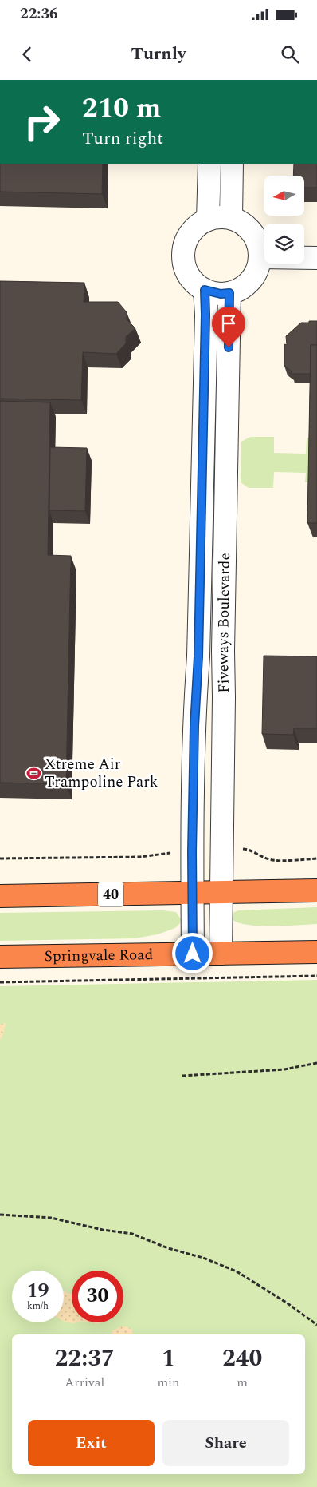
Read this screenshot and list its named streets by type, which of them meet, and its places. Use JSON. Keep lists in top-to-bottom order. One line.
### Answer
{"streets":{"highway":["40","Springvale Road"],"street":["Fiveways Boulevarde"]},"crossings":[["Fiveways Boulevarde","40"],["Fiveways Boulevarde","Springvale Road"]],"places":{"sports":["Xtreme Air Trampoline Park"]},"north":"left","page":{"status":"22:36","header":"Turnly","turn":["210 m","Turn right"],"speed":"19 km/h","limit":"30","eta":["22:37","Arrival","1","min","240","m"],"buttons":["Exit","Share"]}}
